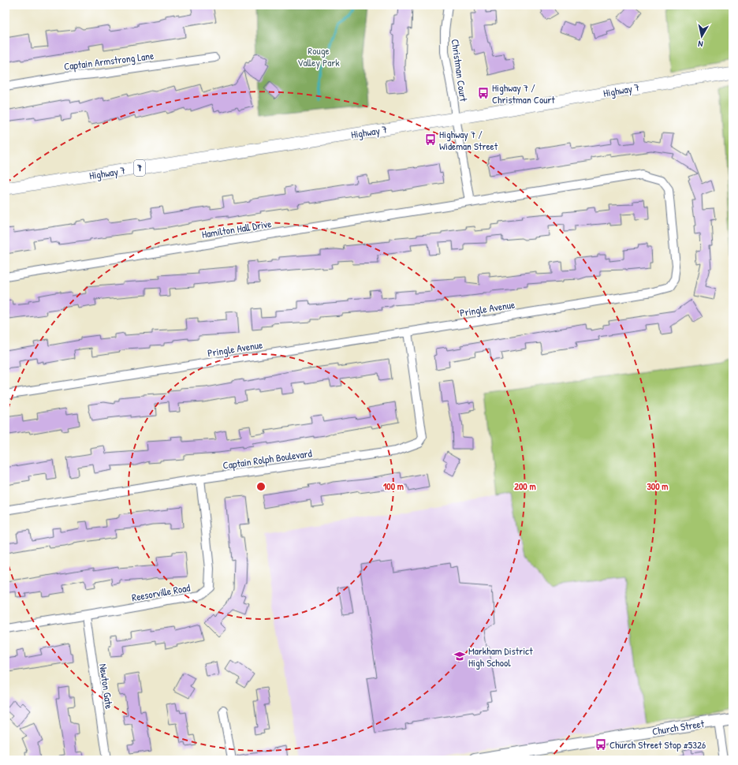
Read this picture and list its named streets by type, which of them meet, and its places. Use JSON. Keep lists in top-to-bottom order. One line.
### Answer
{"streets":{"main road":["Highway 7","7"],"street":["Captain Armstrong Lane","Christman Court","Hamilton Hall Drive","Pringle Avenue","Captain Rolph Boulevard","Reesorville Road","Newton Gate","Church Street"]},"crossings":[["Christman Court","Highway 7"],["Christman Court","Hamilton Hall Drive"],["Christman Court","Pringle Avenue"],["Hamilton Hall Drive","Pringle Avenue"],["Pringle Avenue","Captain Rolph Boulevard"],["Captain Rolph Boulevard","Reesorville Road"],["Reesorville Road","Newton Gate"]],"parks":["Rouge Valley Park"],"places":{"bus stop":["Highway 7 / Christman Court","Highway 7 / Wideman Street","Church Street Stop #5326"],"school or university":["Markham District High School"]},"north":"bottom","rings":["100 m","200 m","300 m"]}
